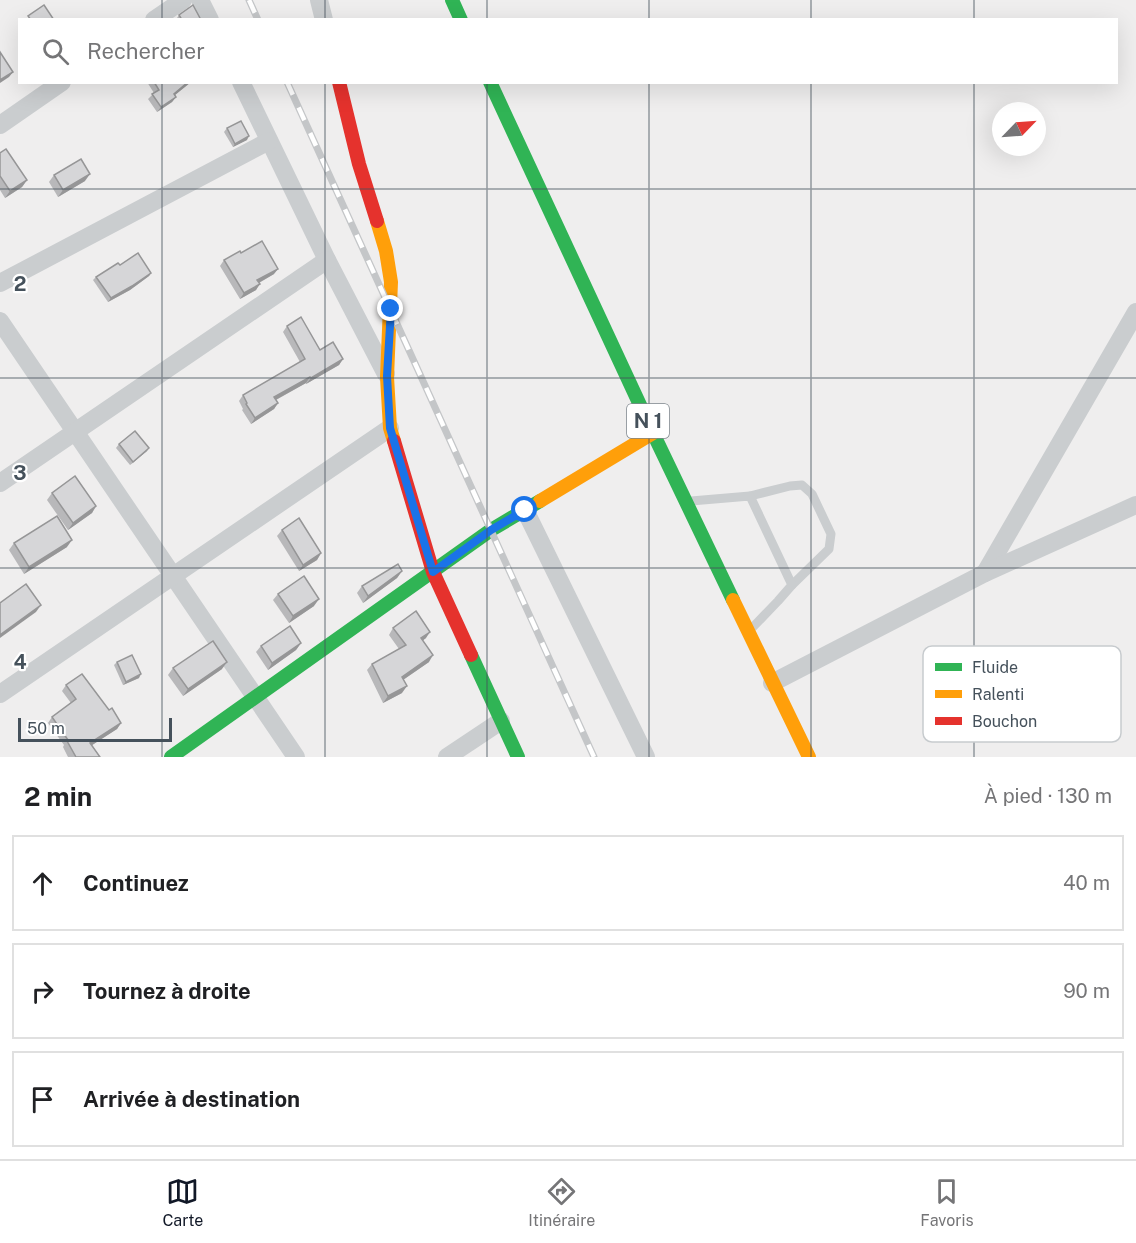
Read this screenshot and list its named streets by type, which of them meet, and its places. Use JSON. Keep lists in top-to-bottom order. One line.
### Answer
{"streets":{"main road":["N 1"]},"legend":["Fluide","Ralenti","Bouchon"],"scale_bar":"50 m","north":"top right","page":{"search":"Rechercher","scale":"50 m","heading":["2 min","À pied · 130 m"],"list":[["Continuez","40 m"],["Tournez à droite","90 m"],"Arrivée à destination"],"nav":["Carte","Itinéraire","Favoris"]},"grid":{"rows":["2","3","4"]}}
